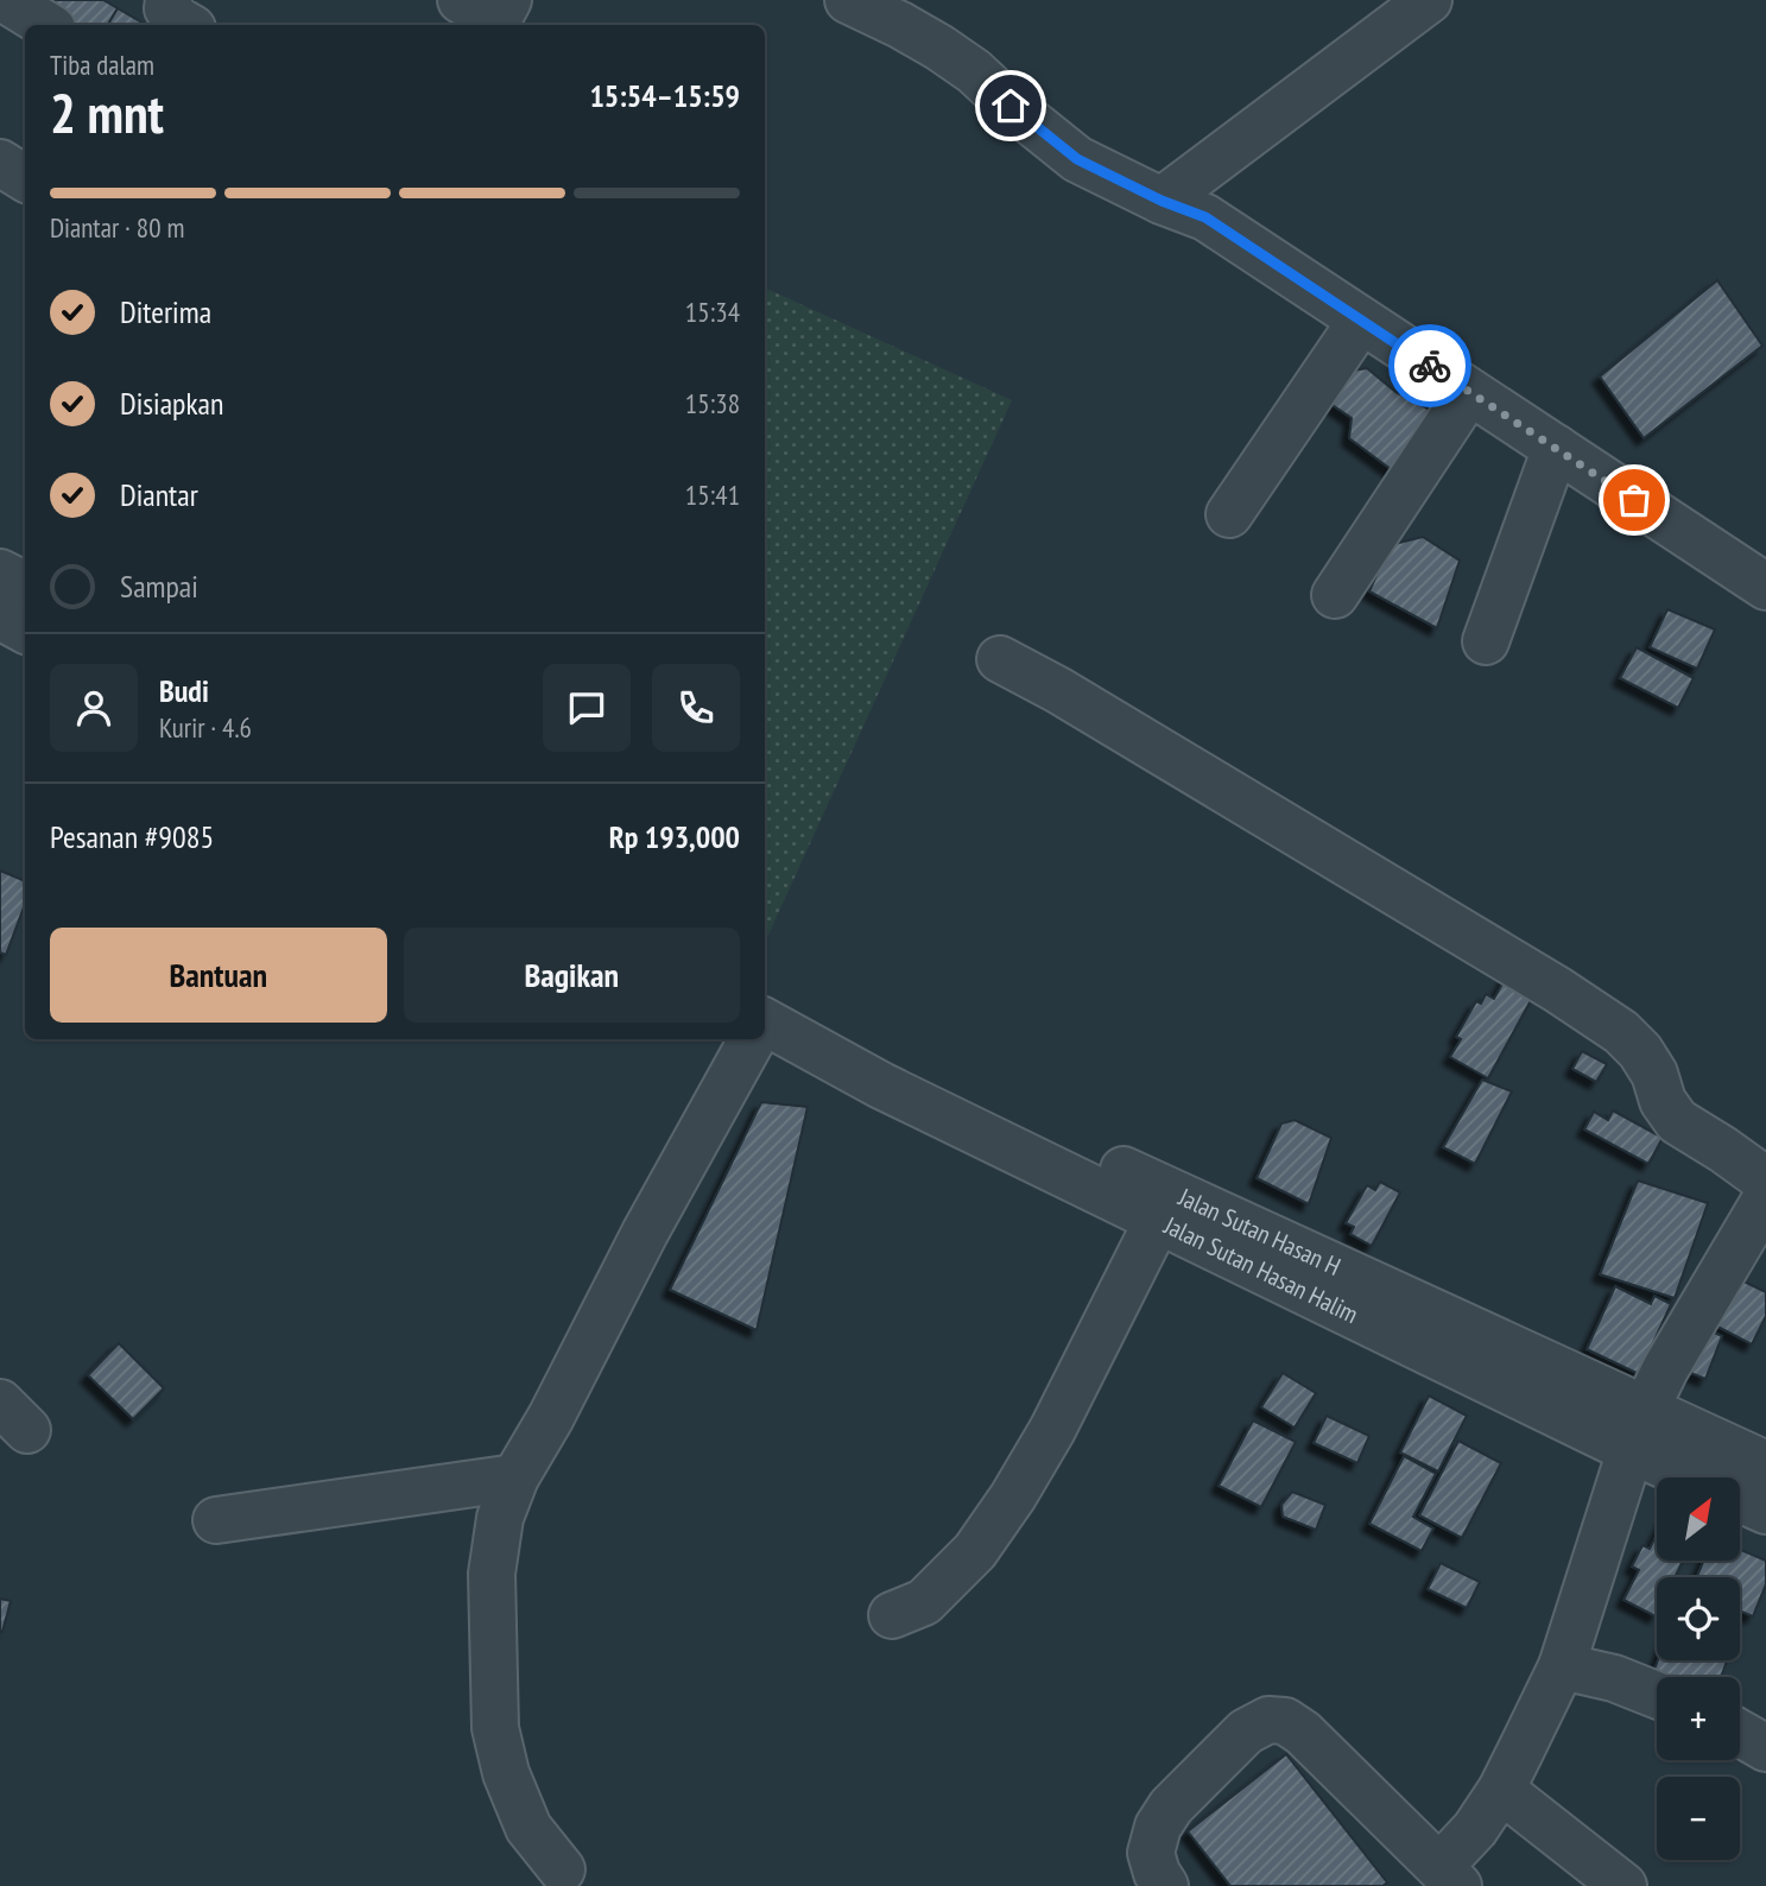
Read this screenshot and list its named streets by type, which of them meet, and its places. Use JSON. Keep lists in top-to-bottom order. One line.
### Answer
{"streets":{"street":["Jalan Sutan Hasan H","Jalan Sutan Hasan Halim"]},"crossings":[["Jalan Sutan Hasan H","Jalan Sutan Hasan Halim"]],"north":"top right","page":{"heading":["2 mnt","Tiba dalam","15:54–15:59"],"panel":["Budi","Kurir · 4.6","Pesanan #9085","Rp 193,000"],"bar":"Diantar · 80 m","list":[["Diterima","15:34"],["Disiapkan","15:38"],["Diantar","15:41"],"Sampai"],"buttons":["Bantuan","Bagikan"],"map_buttons":["+","−"]}}
